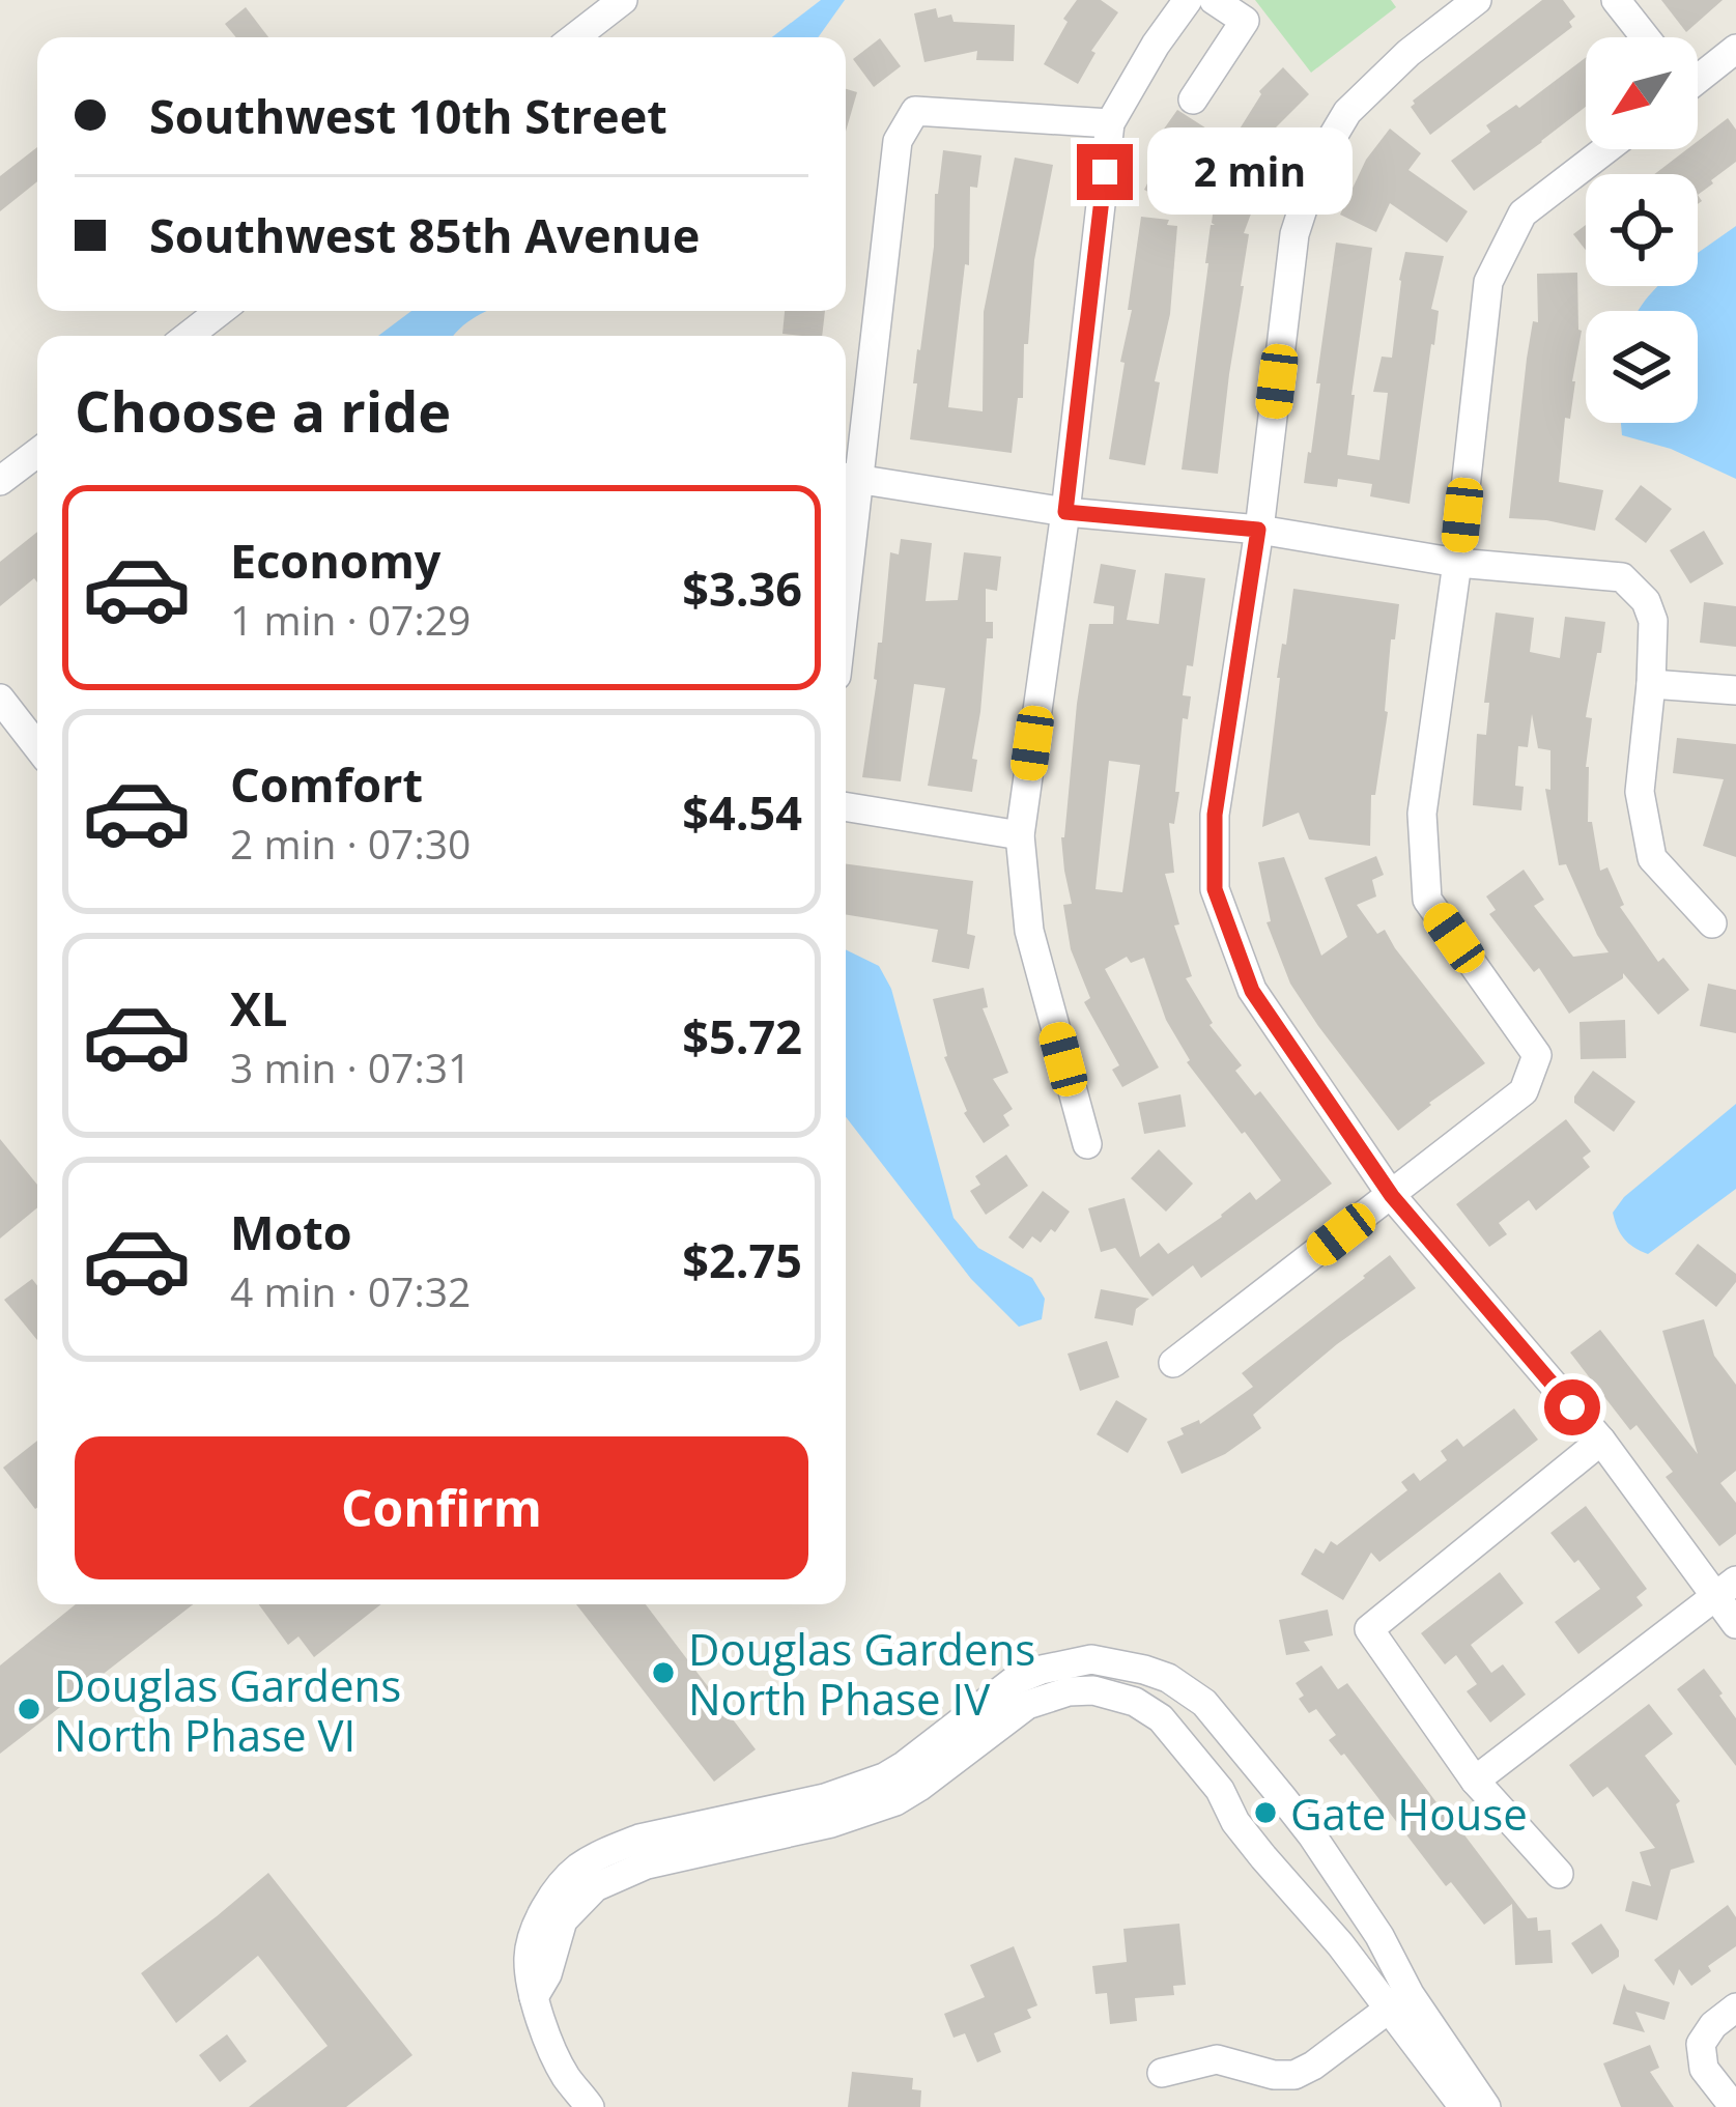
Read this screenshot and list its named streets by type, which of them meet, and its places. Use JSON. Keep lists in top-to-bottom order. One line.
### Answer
{"places":["Douglas Gardens North Phase IV","Douglas Gardens North Phase VI","Gate House"],"north":"bottom left","page":{"banner":["Southwest 10th Street","Southwest 85th Avenue"],"bubble":"2 min","heading":"Choose a ride","list":[{"name":"Economy","note":"1 min · 07:29","value":"$3.36"},{"name":"Comfort","note":"2 min · 07:30","value":"$4.54"},{"name":"XL","note":"3 min · 07:31","value":"$5.72"},{"name":"Moto","note":"4 min · 07:32","value":"$2.75"}],"buttons":"Confirm"}}
